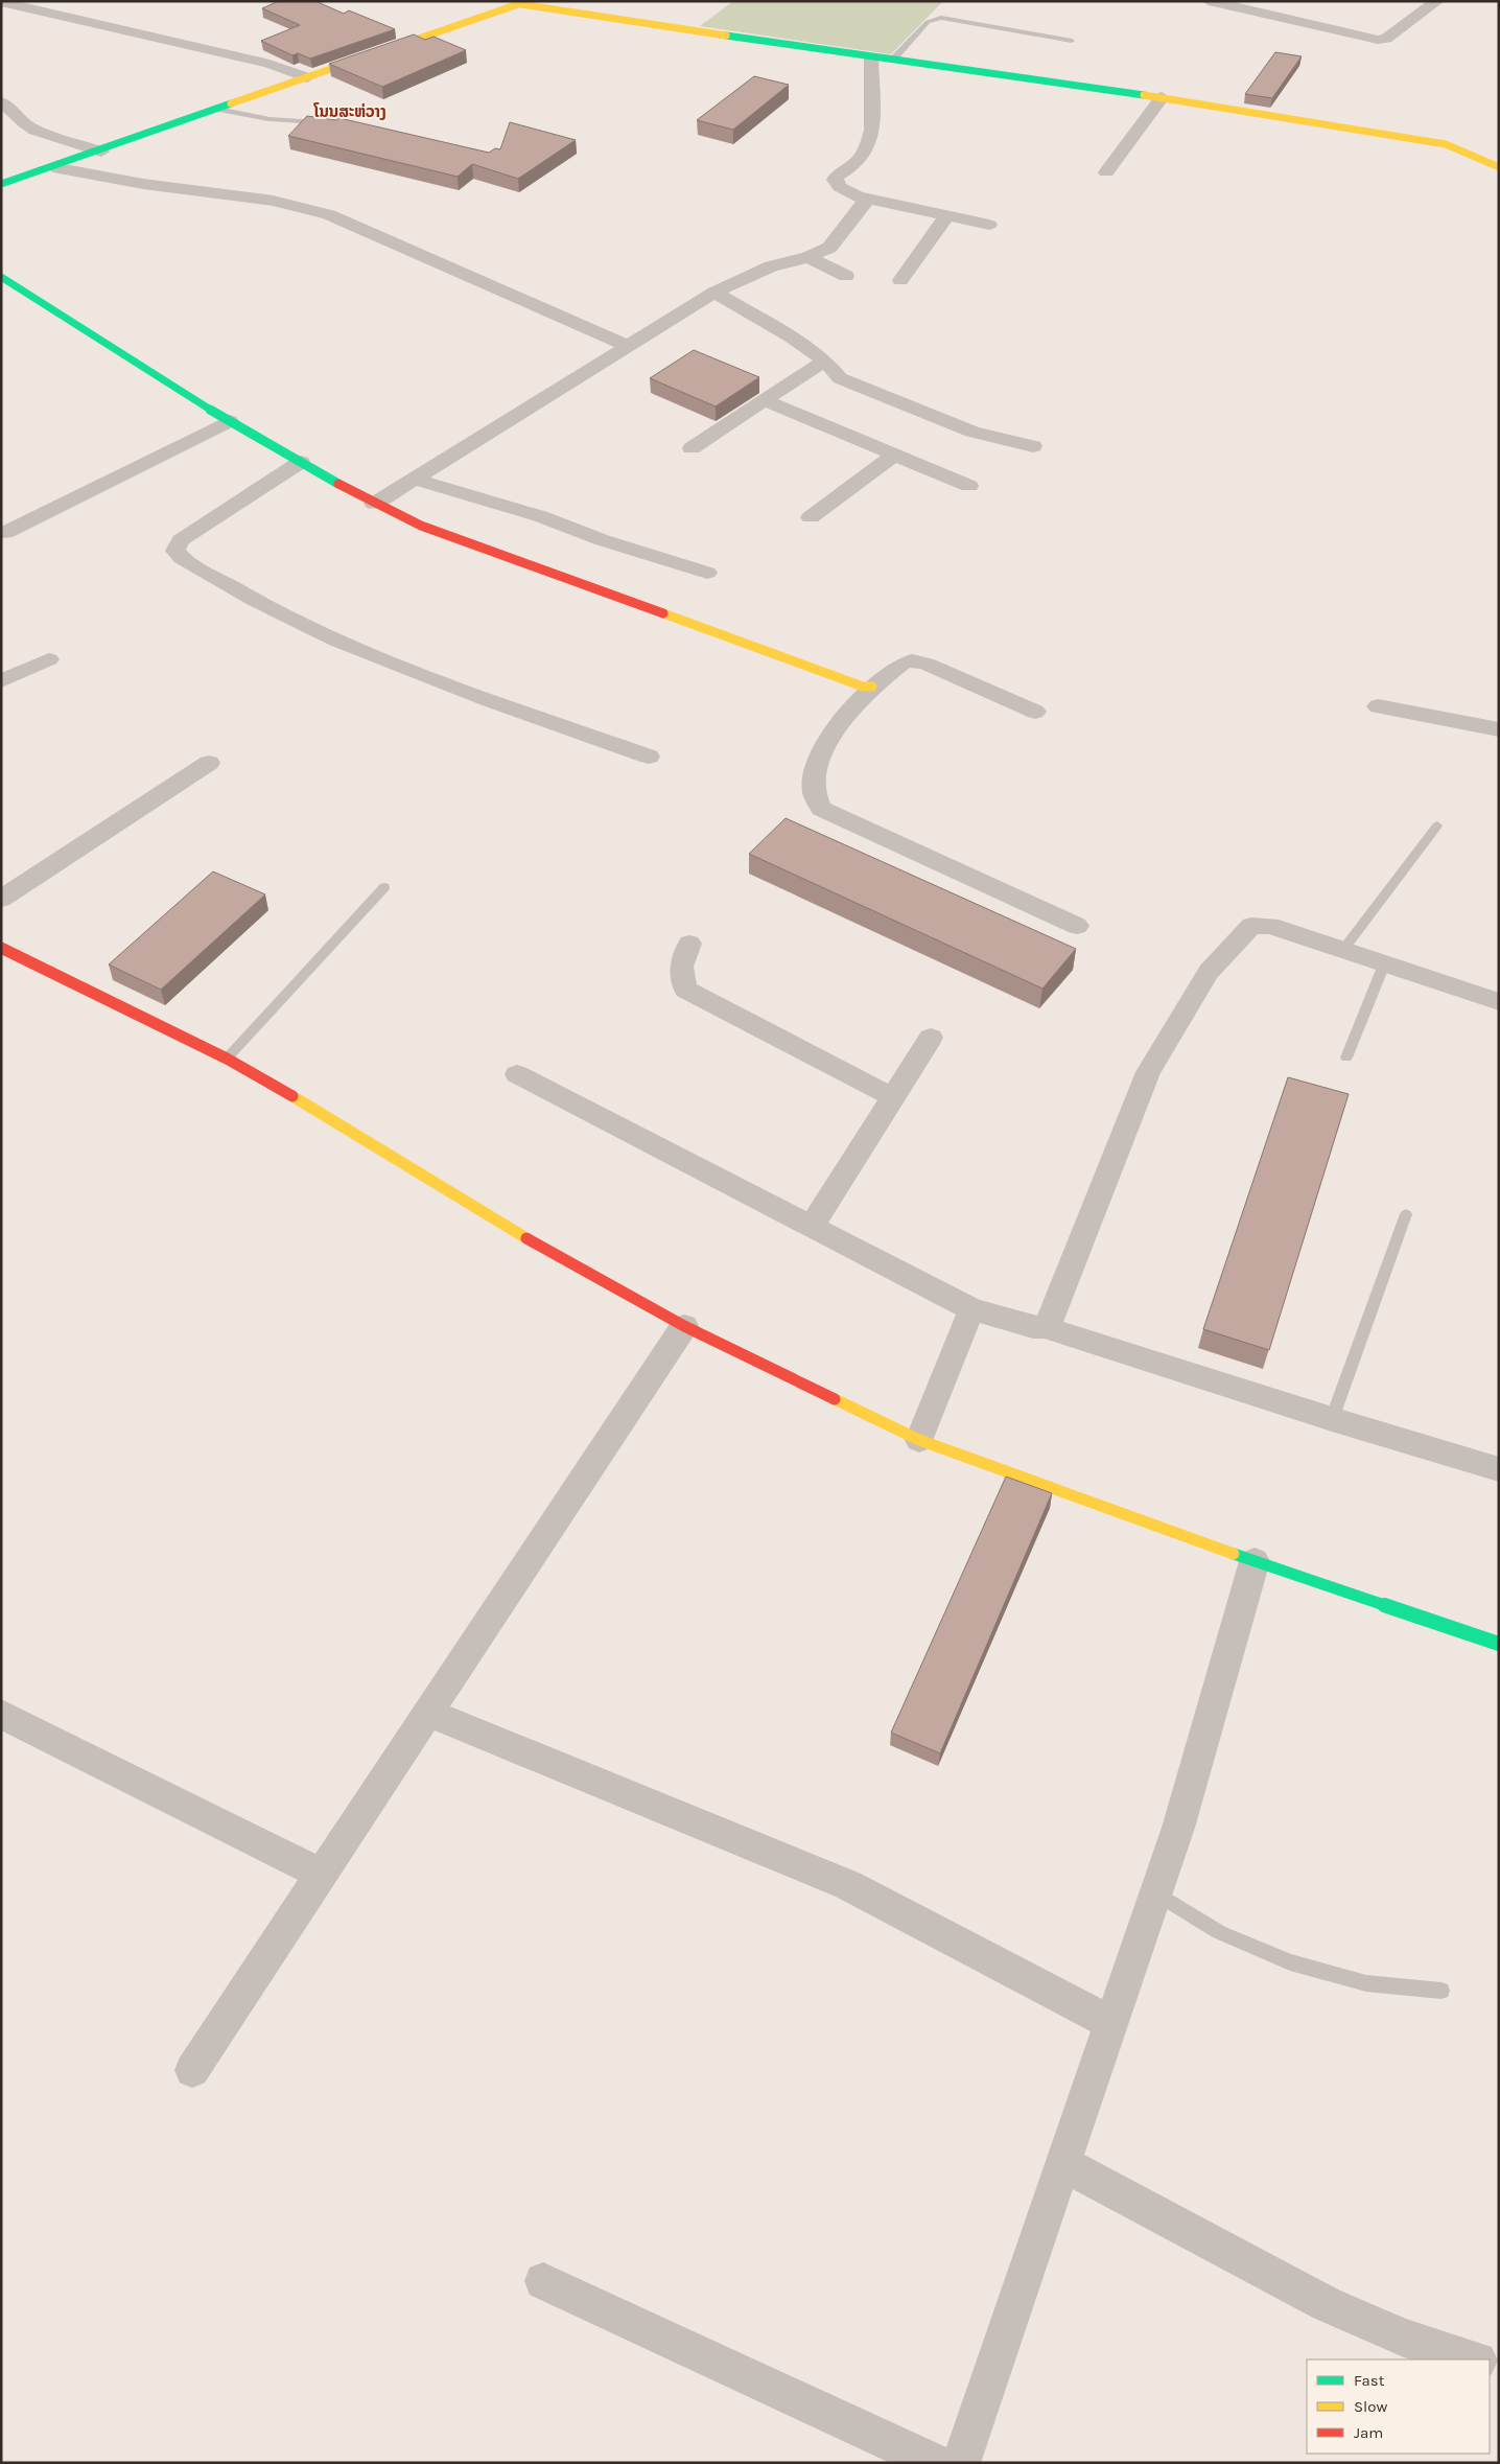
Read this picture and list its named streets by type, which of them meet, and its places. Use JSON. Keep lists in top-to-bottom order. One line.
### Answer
{"districts":["ໂນນສະຫ່ວາງ"],"legend":["Fast","Slow","Jam"]}
